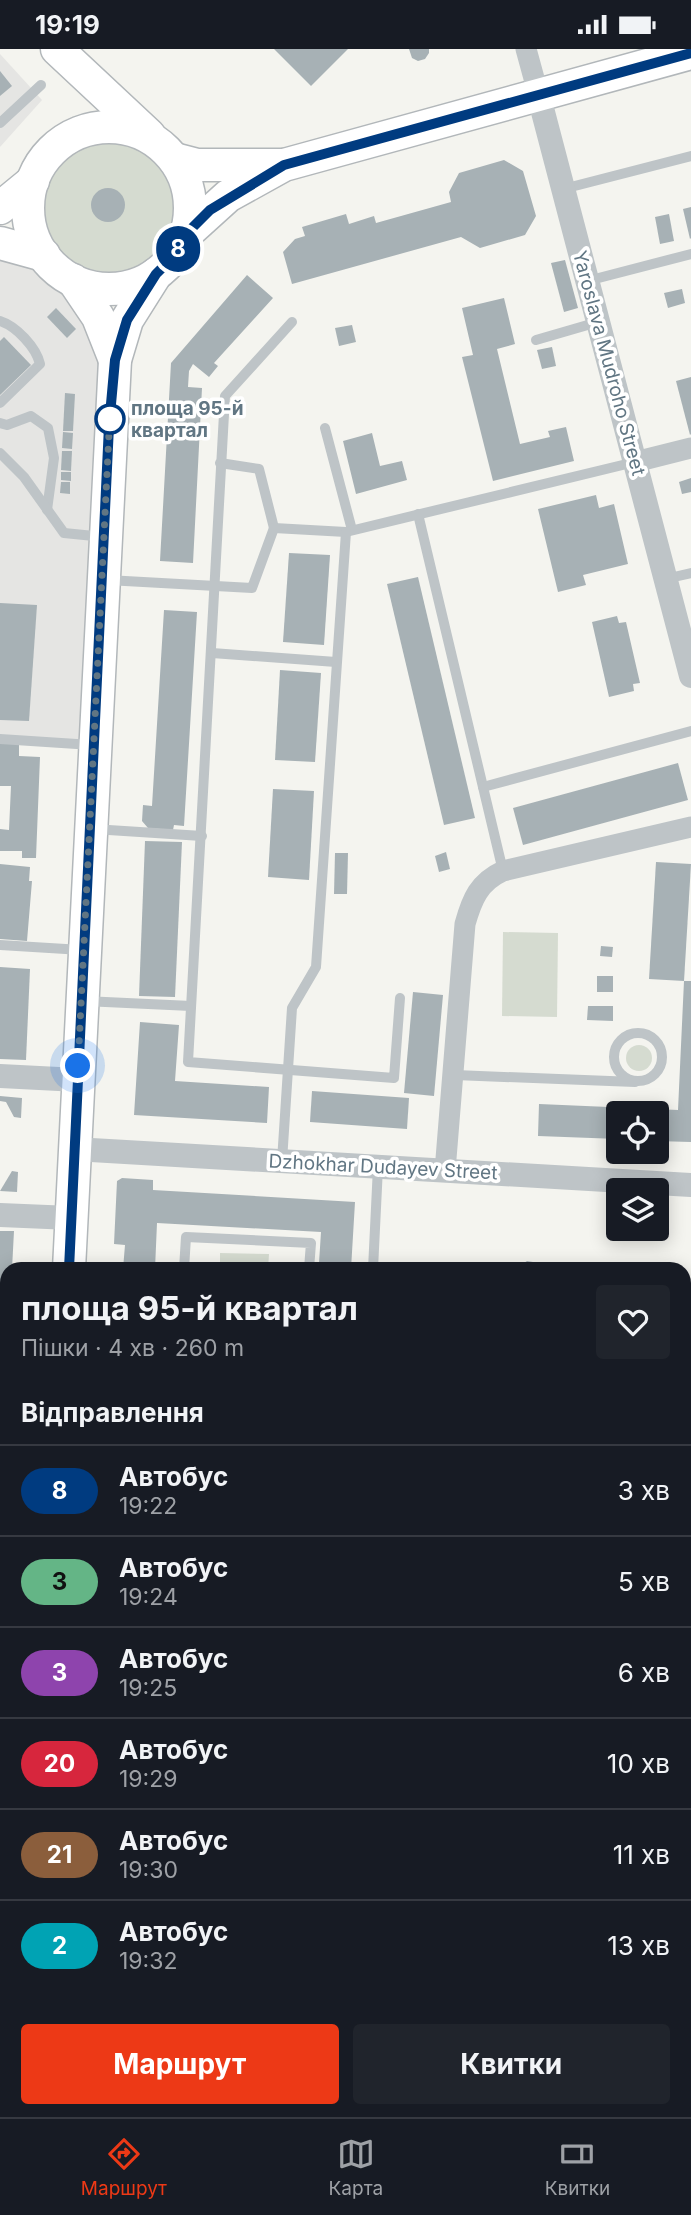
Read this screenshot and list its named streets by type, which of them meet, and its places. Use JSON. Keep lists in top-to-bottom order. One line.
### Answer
{"streets":{"street":["Yaroslava Mudroho Street","Dzhokhar Dudayev Street"]},"places":["площа 95-й квартал"],"lines":["bus line 8"],"page":{"status":"19:19","on_map":"8","heading":[["площа 95-й квартал","Пішки · 4 хв · 260 m"],"Відправлення"],"list":[{"mark":"8","name":"Автобус","note":"19:22","value":"3 хв"},{"mark":"3","name":"Автобус","note":"19:24","value":"5 хв"},{"mark":"3","name":"Автобус","note":"19:25","value":"6 хв"},{"mark":"20","name":"Автобус","note":"19:29","value":"10 хв"},{"mark":"21","name":"Автобус","note":"19:30","value":"11 хв"},{"mark":"2","name":"Автобус","note":"19:32","value":"13 хв"}],"buttons":["Маршрут","Квитки"],"tabs":["Маршрут","Карта","Квитки"]}}
